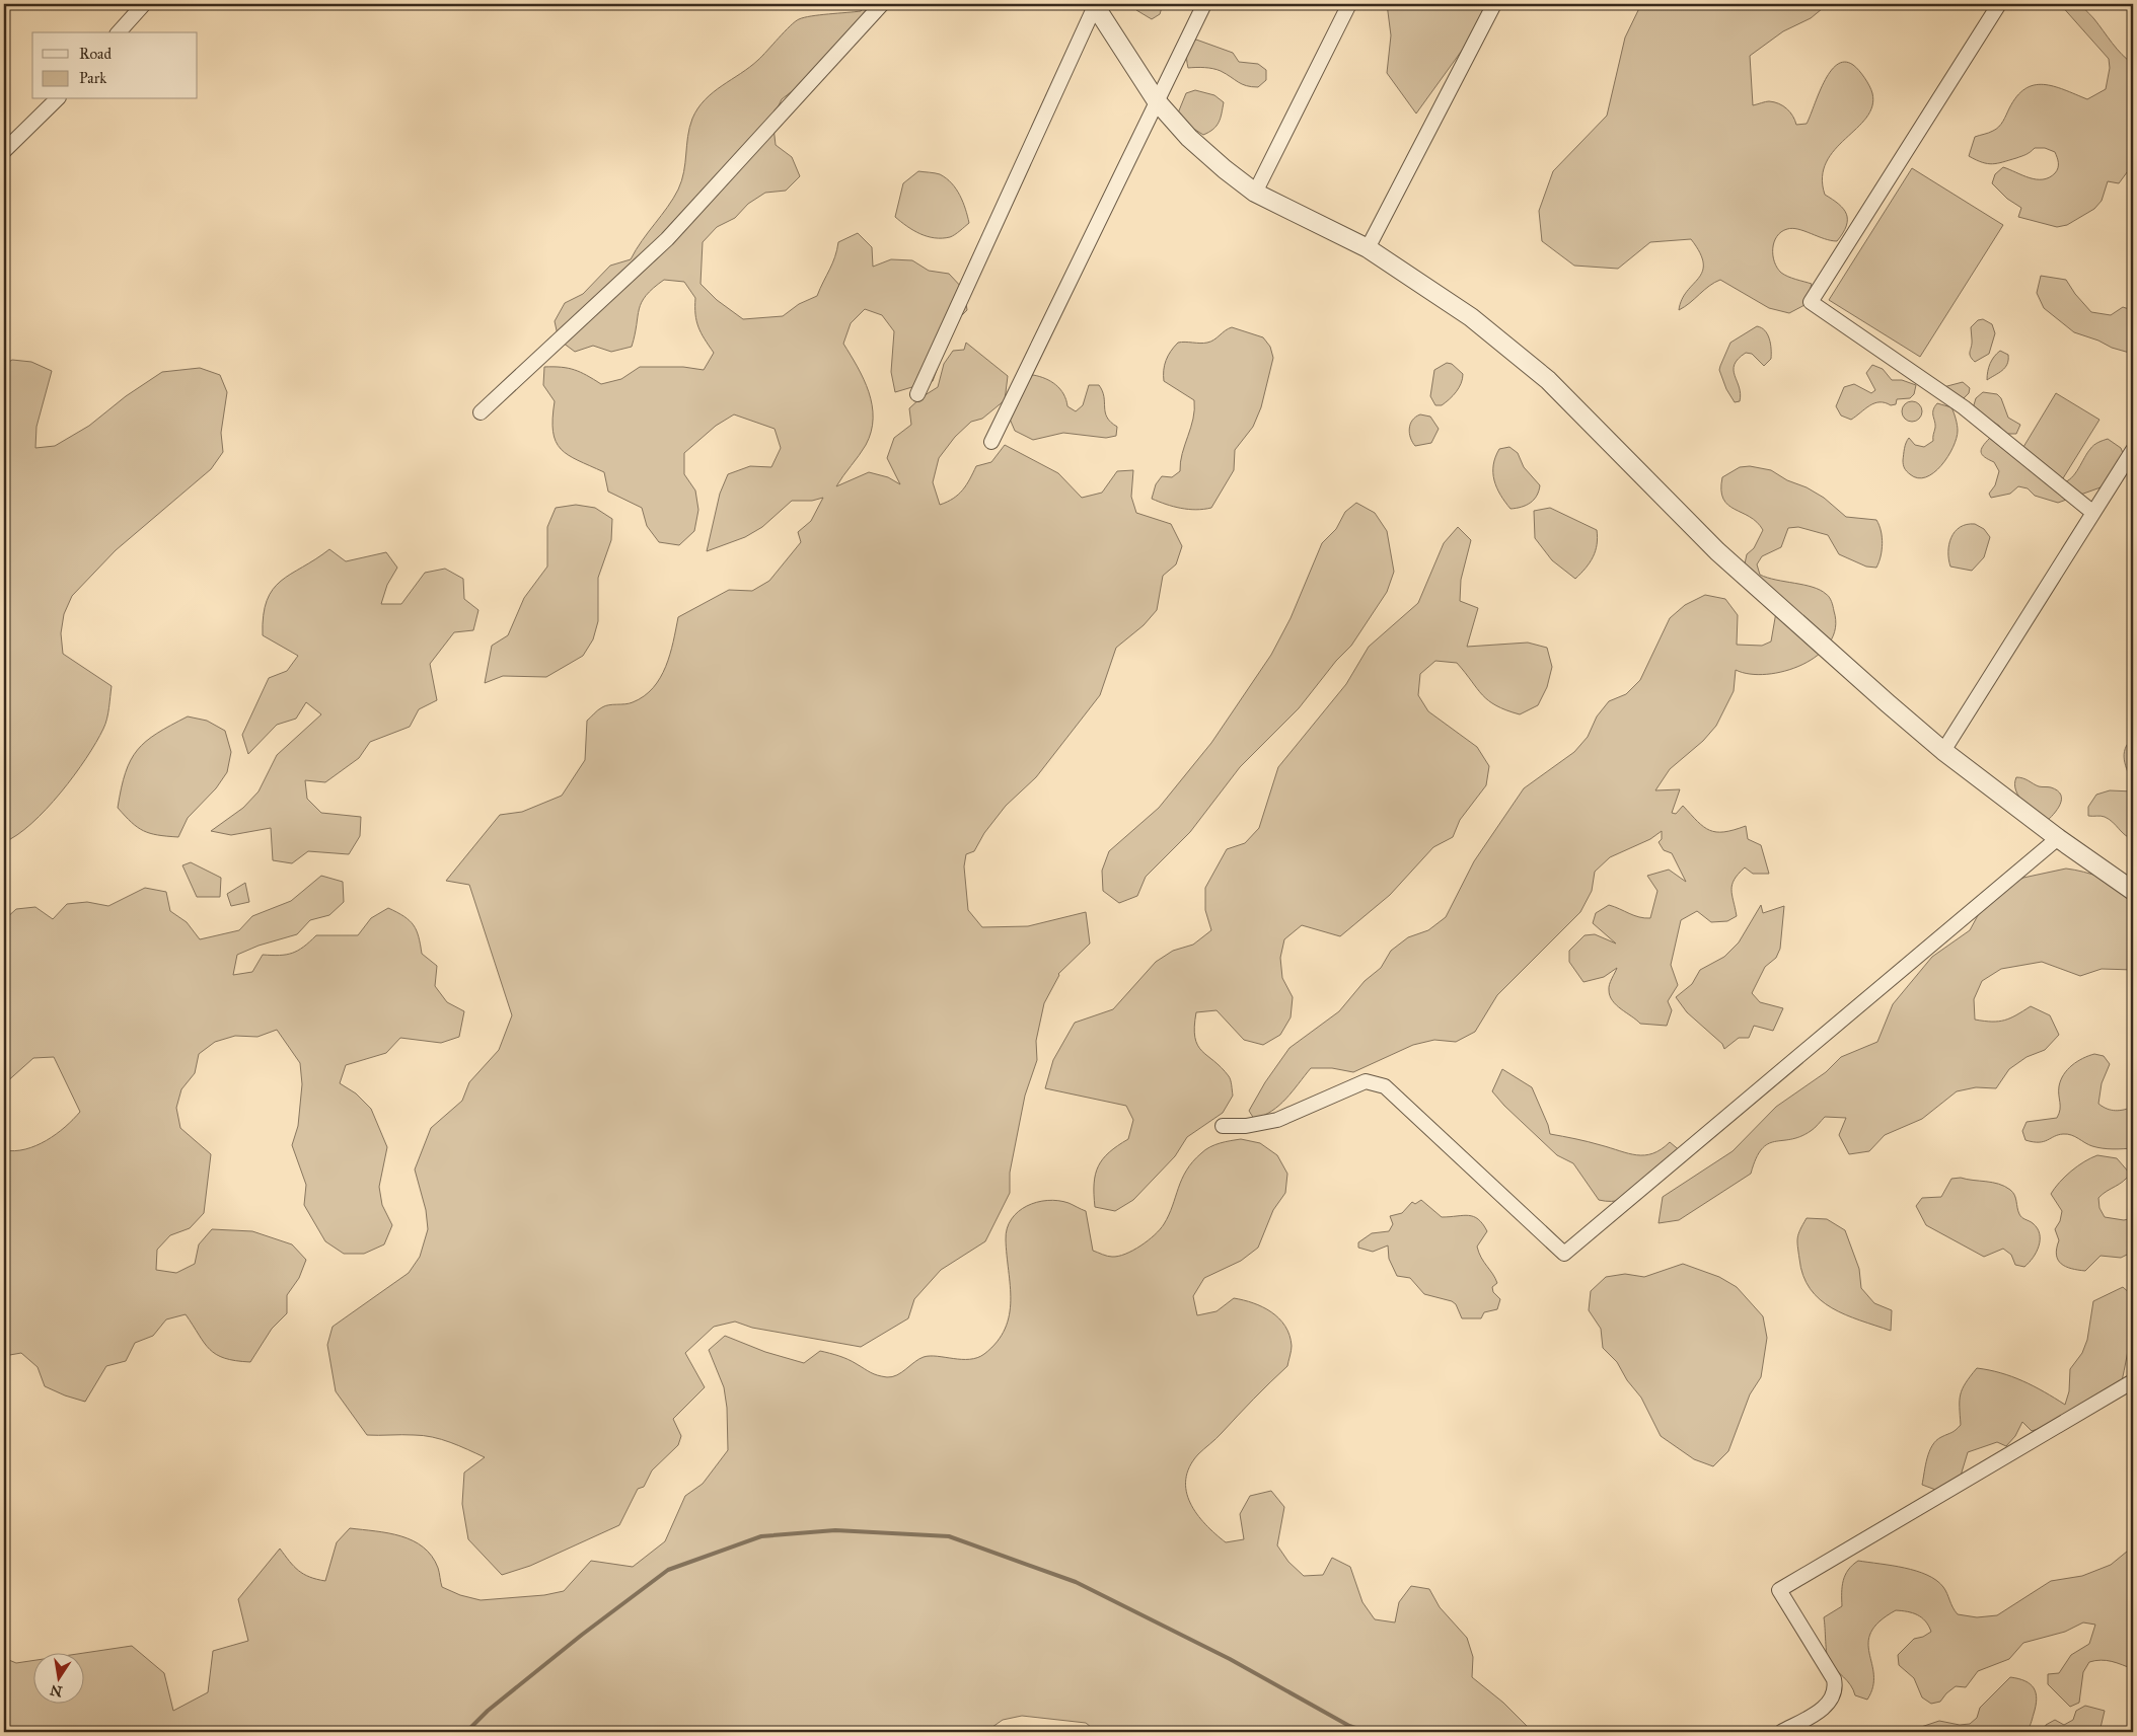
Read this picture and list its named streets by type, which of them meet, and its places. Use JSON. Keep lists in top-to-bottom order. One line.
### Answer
{"legend":["Road","Park"],"north":"bottom"}
